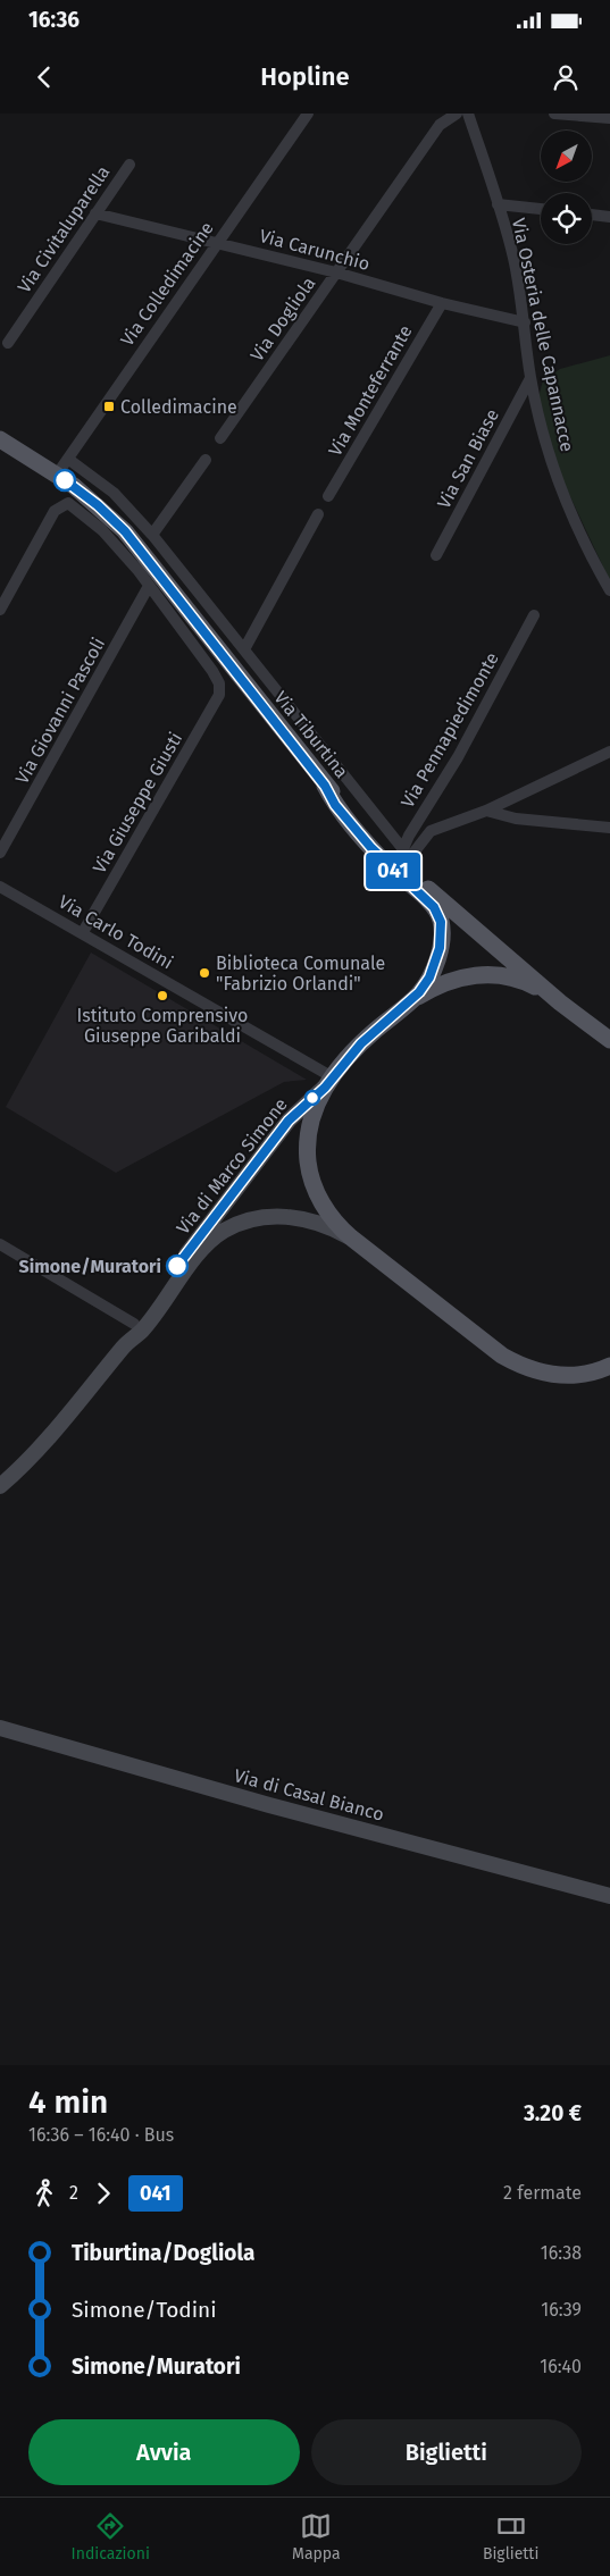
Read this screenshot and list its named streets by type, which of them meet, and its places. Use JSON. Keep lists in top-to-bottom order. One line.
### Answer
{"streets":{"main road":["Via Tiburtina","Via di Marco Simone","Via di Casal Bianco"],"street":["Via Civitaluparella","Via Carunchio","Via Colledimacine","Via Dogliola","Via Osteria delle Capannacce","Via Monteferrante","Via San Biase","Via Giovanni Pascoli","Via Pennapiedimonte","Via Giuseppe Giusti","Via Carlo Todini"]},"crossings":[["Via Civitaluparella","Via Carunchio"],["Via Carunchio","Via Colledimacine"],["Via Carunchio","Via Dogliola"],["Via Carunchio","Via Osteria delle Capannacce"],["Via Carunchio","Via Monteferrante"],["Via Colledimacine","Via Tiburtina"],["Via Osteria delle Capannacce","Via San Biase"],["Via Giovanni Pascoli","Via Giuseppe Giusti"],["Via Pennapiedimonte","Via Tiburtina"],["Via Tiburtina","Via di Marco Simone"],["Via Giuseppe Giusti","Via Carlo Todini"],["Via Carlo Todini","Via di Marco Simone"]],"places":{"transit":["Colledimacine"],"other":["Biblioteca Comunale \"Fabrizio Orlandi\"","Istituto Comprensivo Giuseppe Garibaldi","Simone/Muratori"]},"lines":["bus line 041"],"north":"bottom left","page":{"status":"16:36","header":"Hopline","on_map":"041","heading":["4 min","16:36 – 16:40 · Bus","3.20 €"],"legs":["2","041","2 fermate"],"list":[{"name":"Tiburtina/Dogliola","value":"16:38"},{"name":"Simone/Todini","value":"16:39"},{"name":"Simone/Muratori","value":"16:40"}],"buttons":["Avvia","Biglietti"],"tabs":["Indicazioni","Mappa","Biglietti"]}}
